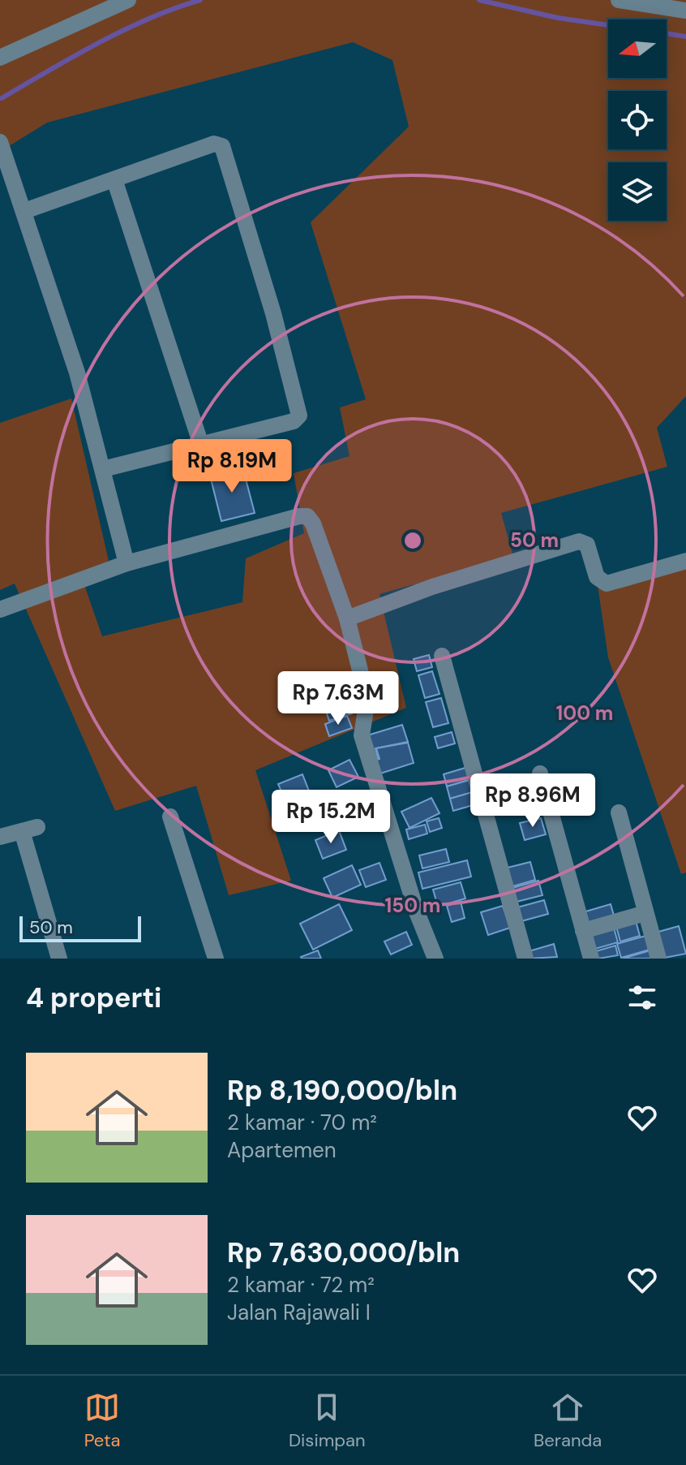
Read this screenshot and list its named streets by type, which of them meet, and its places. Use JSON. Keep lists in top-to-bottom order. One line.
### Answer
{"scale_bar":"50 m","north":"left","page":{"price":["Rp 8.19M","Rp 7.63M","Rp 8.96M","Rp 15.2M"],"scale":"50 m","heading":"4 properti","list":[{"name":"Rp 8,190,000/bln","note":"2 kamar · 70 m² · Apartemen"},{"name":"Rp 7,630,000/bln","note":"2 kamar · 72 m² · Jalan Rajawali I"}],"tabs":["Peta","Disimpan","Beranda"]},"rings":["50 m","100 m","150 m"]}
